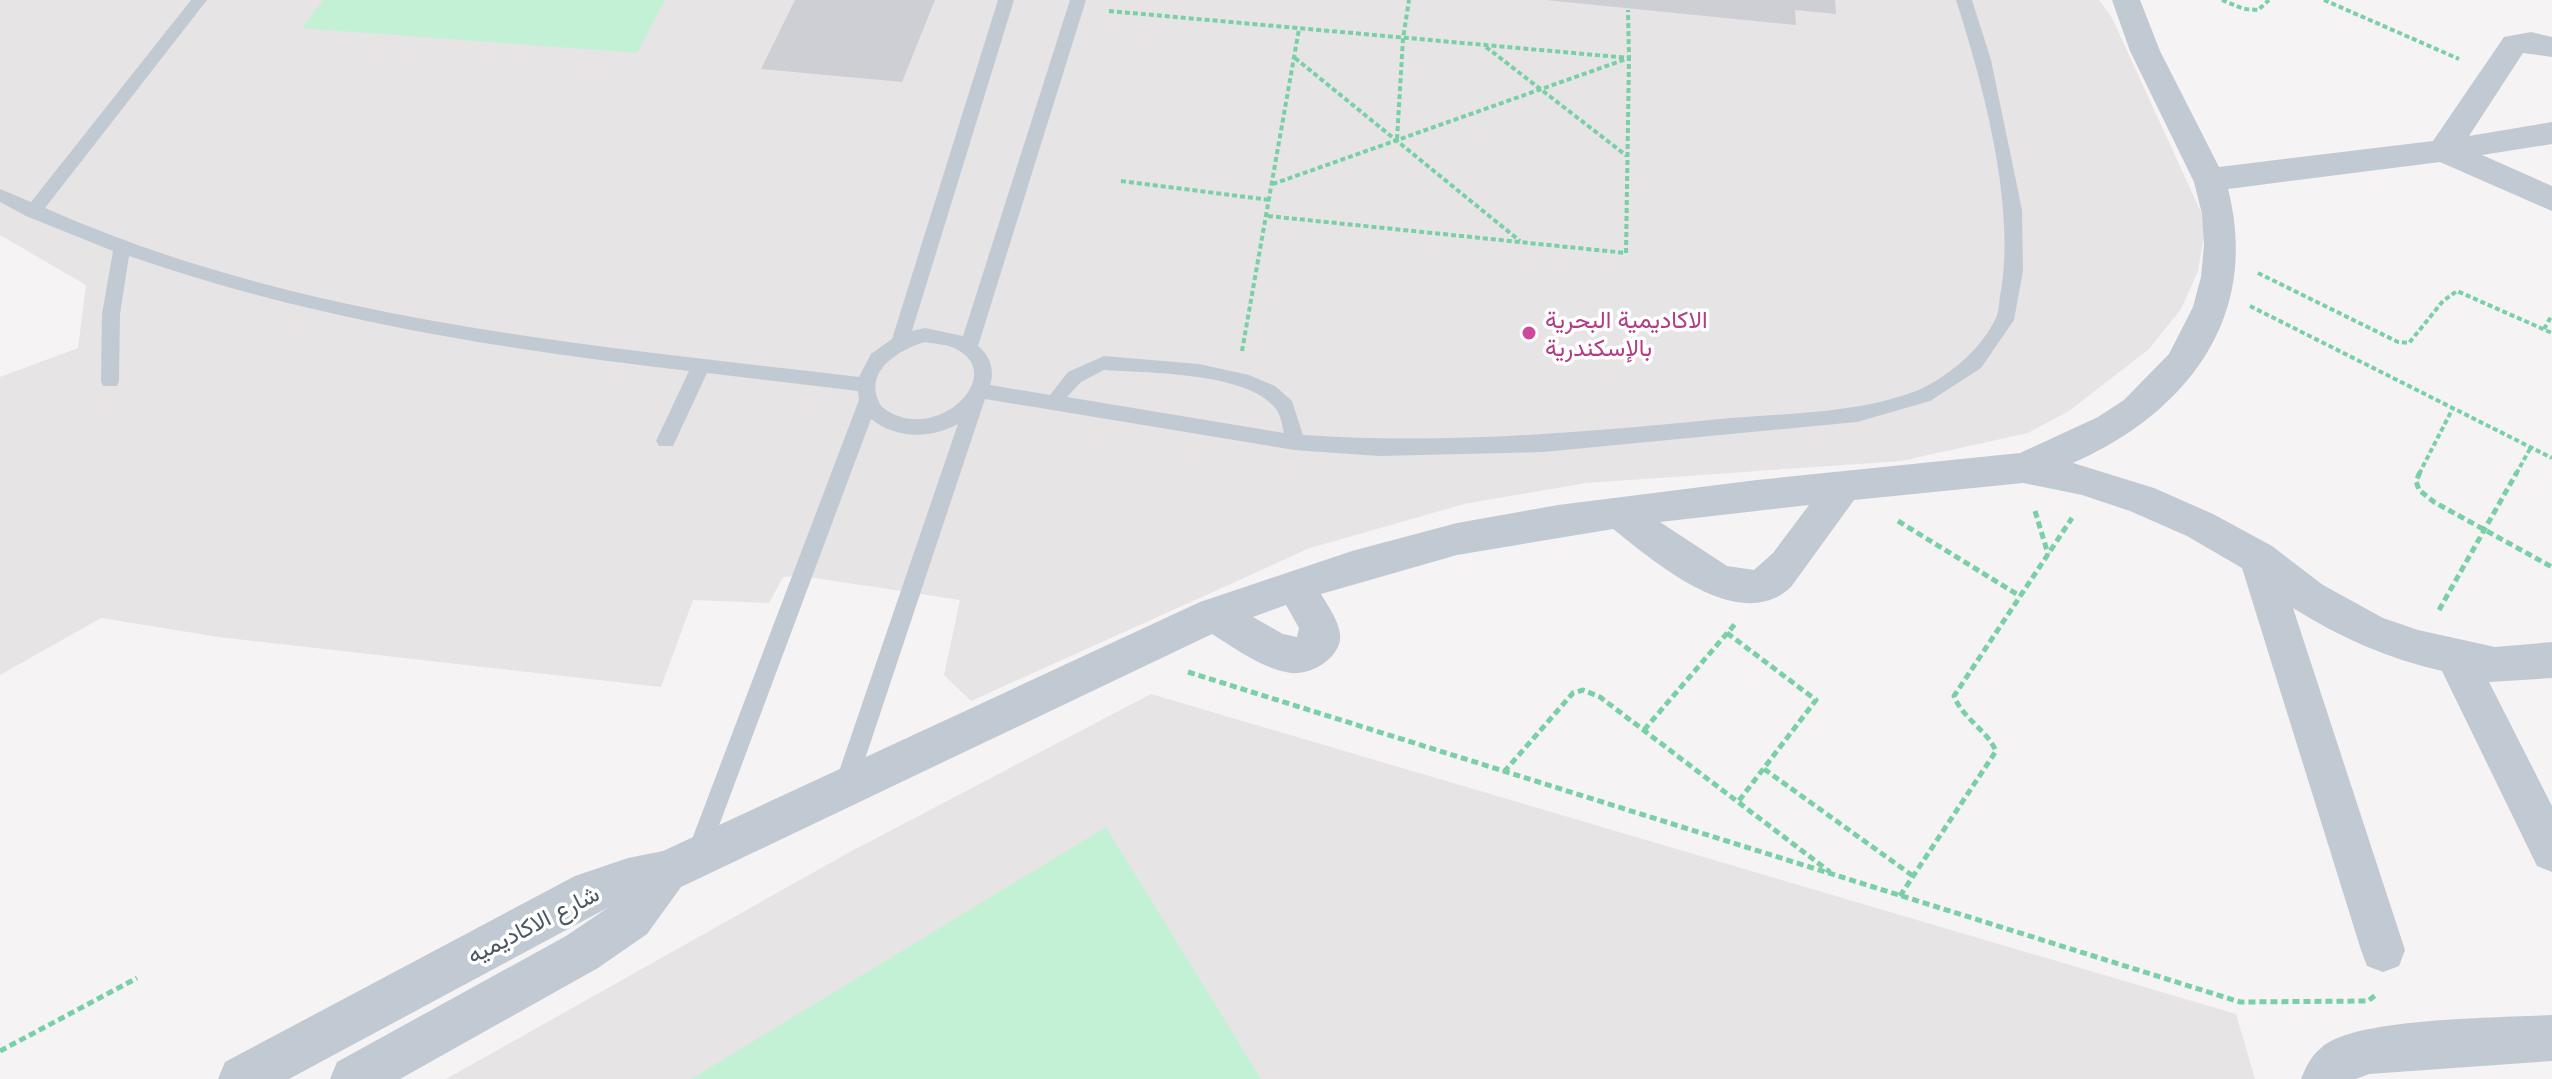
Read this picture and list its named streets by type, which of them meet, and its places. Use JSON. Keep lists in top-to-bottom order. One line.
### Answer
{"streets":{"street":["شارع الاكاديميه"]},"places":["الاكاديمية البحرية بالإسكندرية"]}
